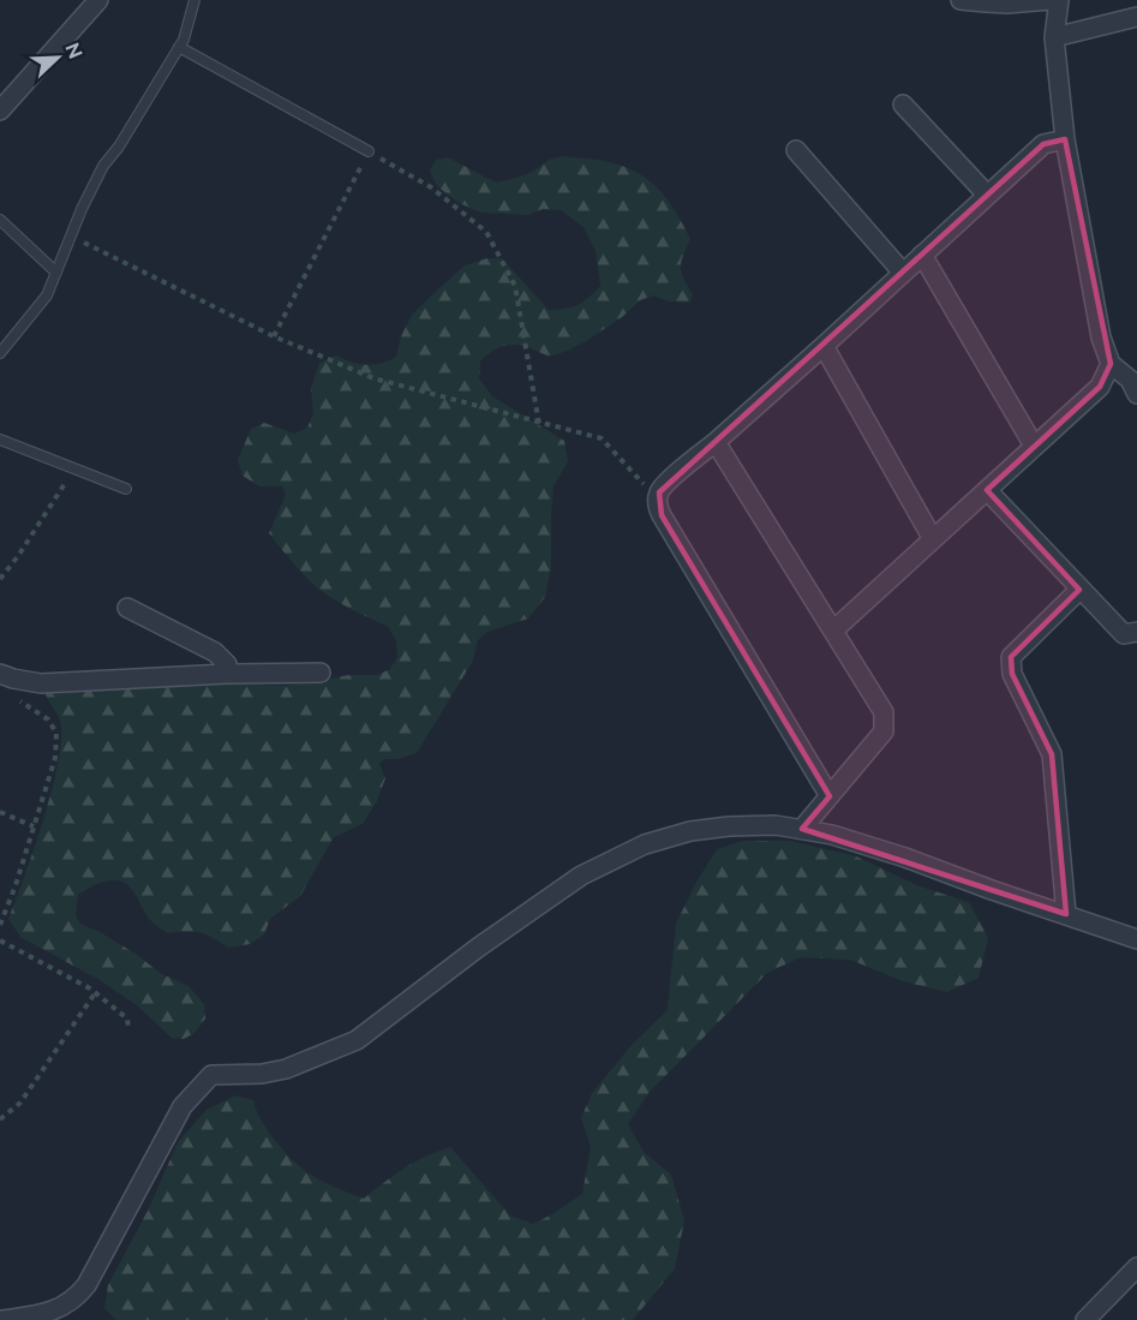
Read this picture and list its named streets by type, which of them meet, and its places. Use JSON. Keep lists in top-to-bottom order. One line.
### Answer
{"north":"top right"}
